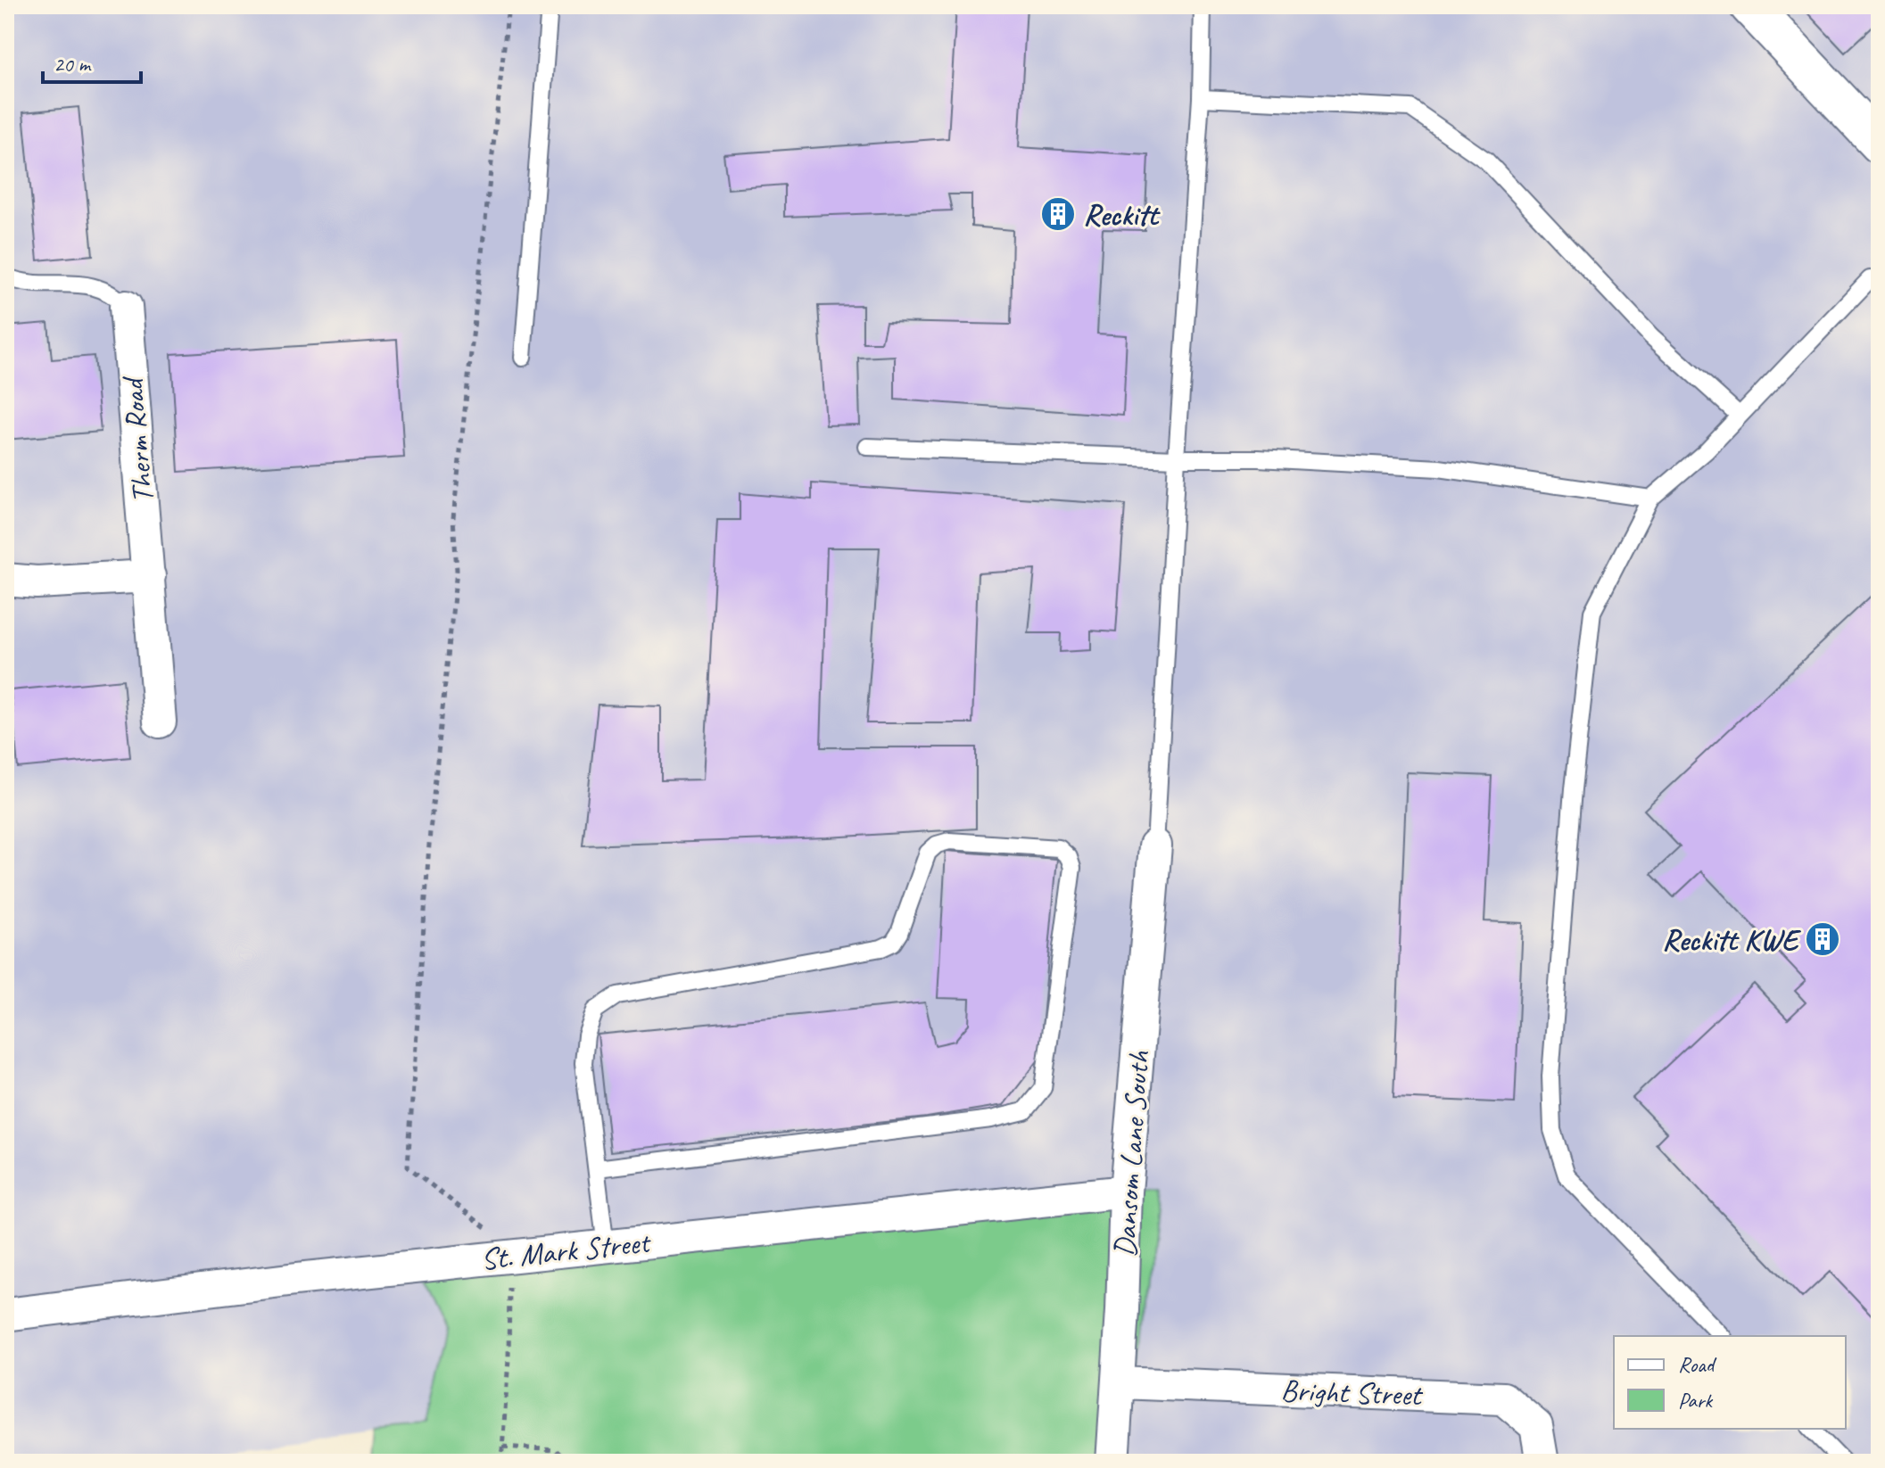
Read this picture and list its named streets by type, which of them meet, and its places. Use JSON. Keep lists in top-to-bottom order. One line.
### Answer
{"streets":{"street":["Therm Road","Dansom Lane South","St. Mark Street","Bright Street"]},"crossings":[["Dansom Lane South","St. Mark Street"],["Dansom Lane South","Bright Street"]],"places":{"building":["Reckitt","Reckitt KWE"]},"legend":["Road","Park"],"scale_bar":"20 m"}
